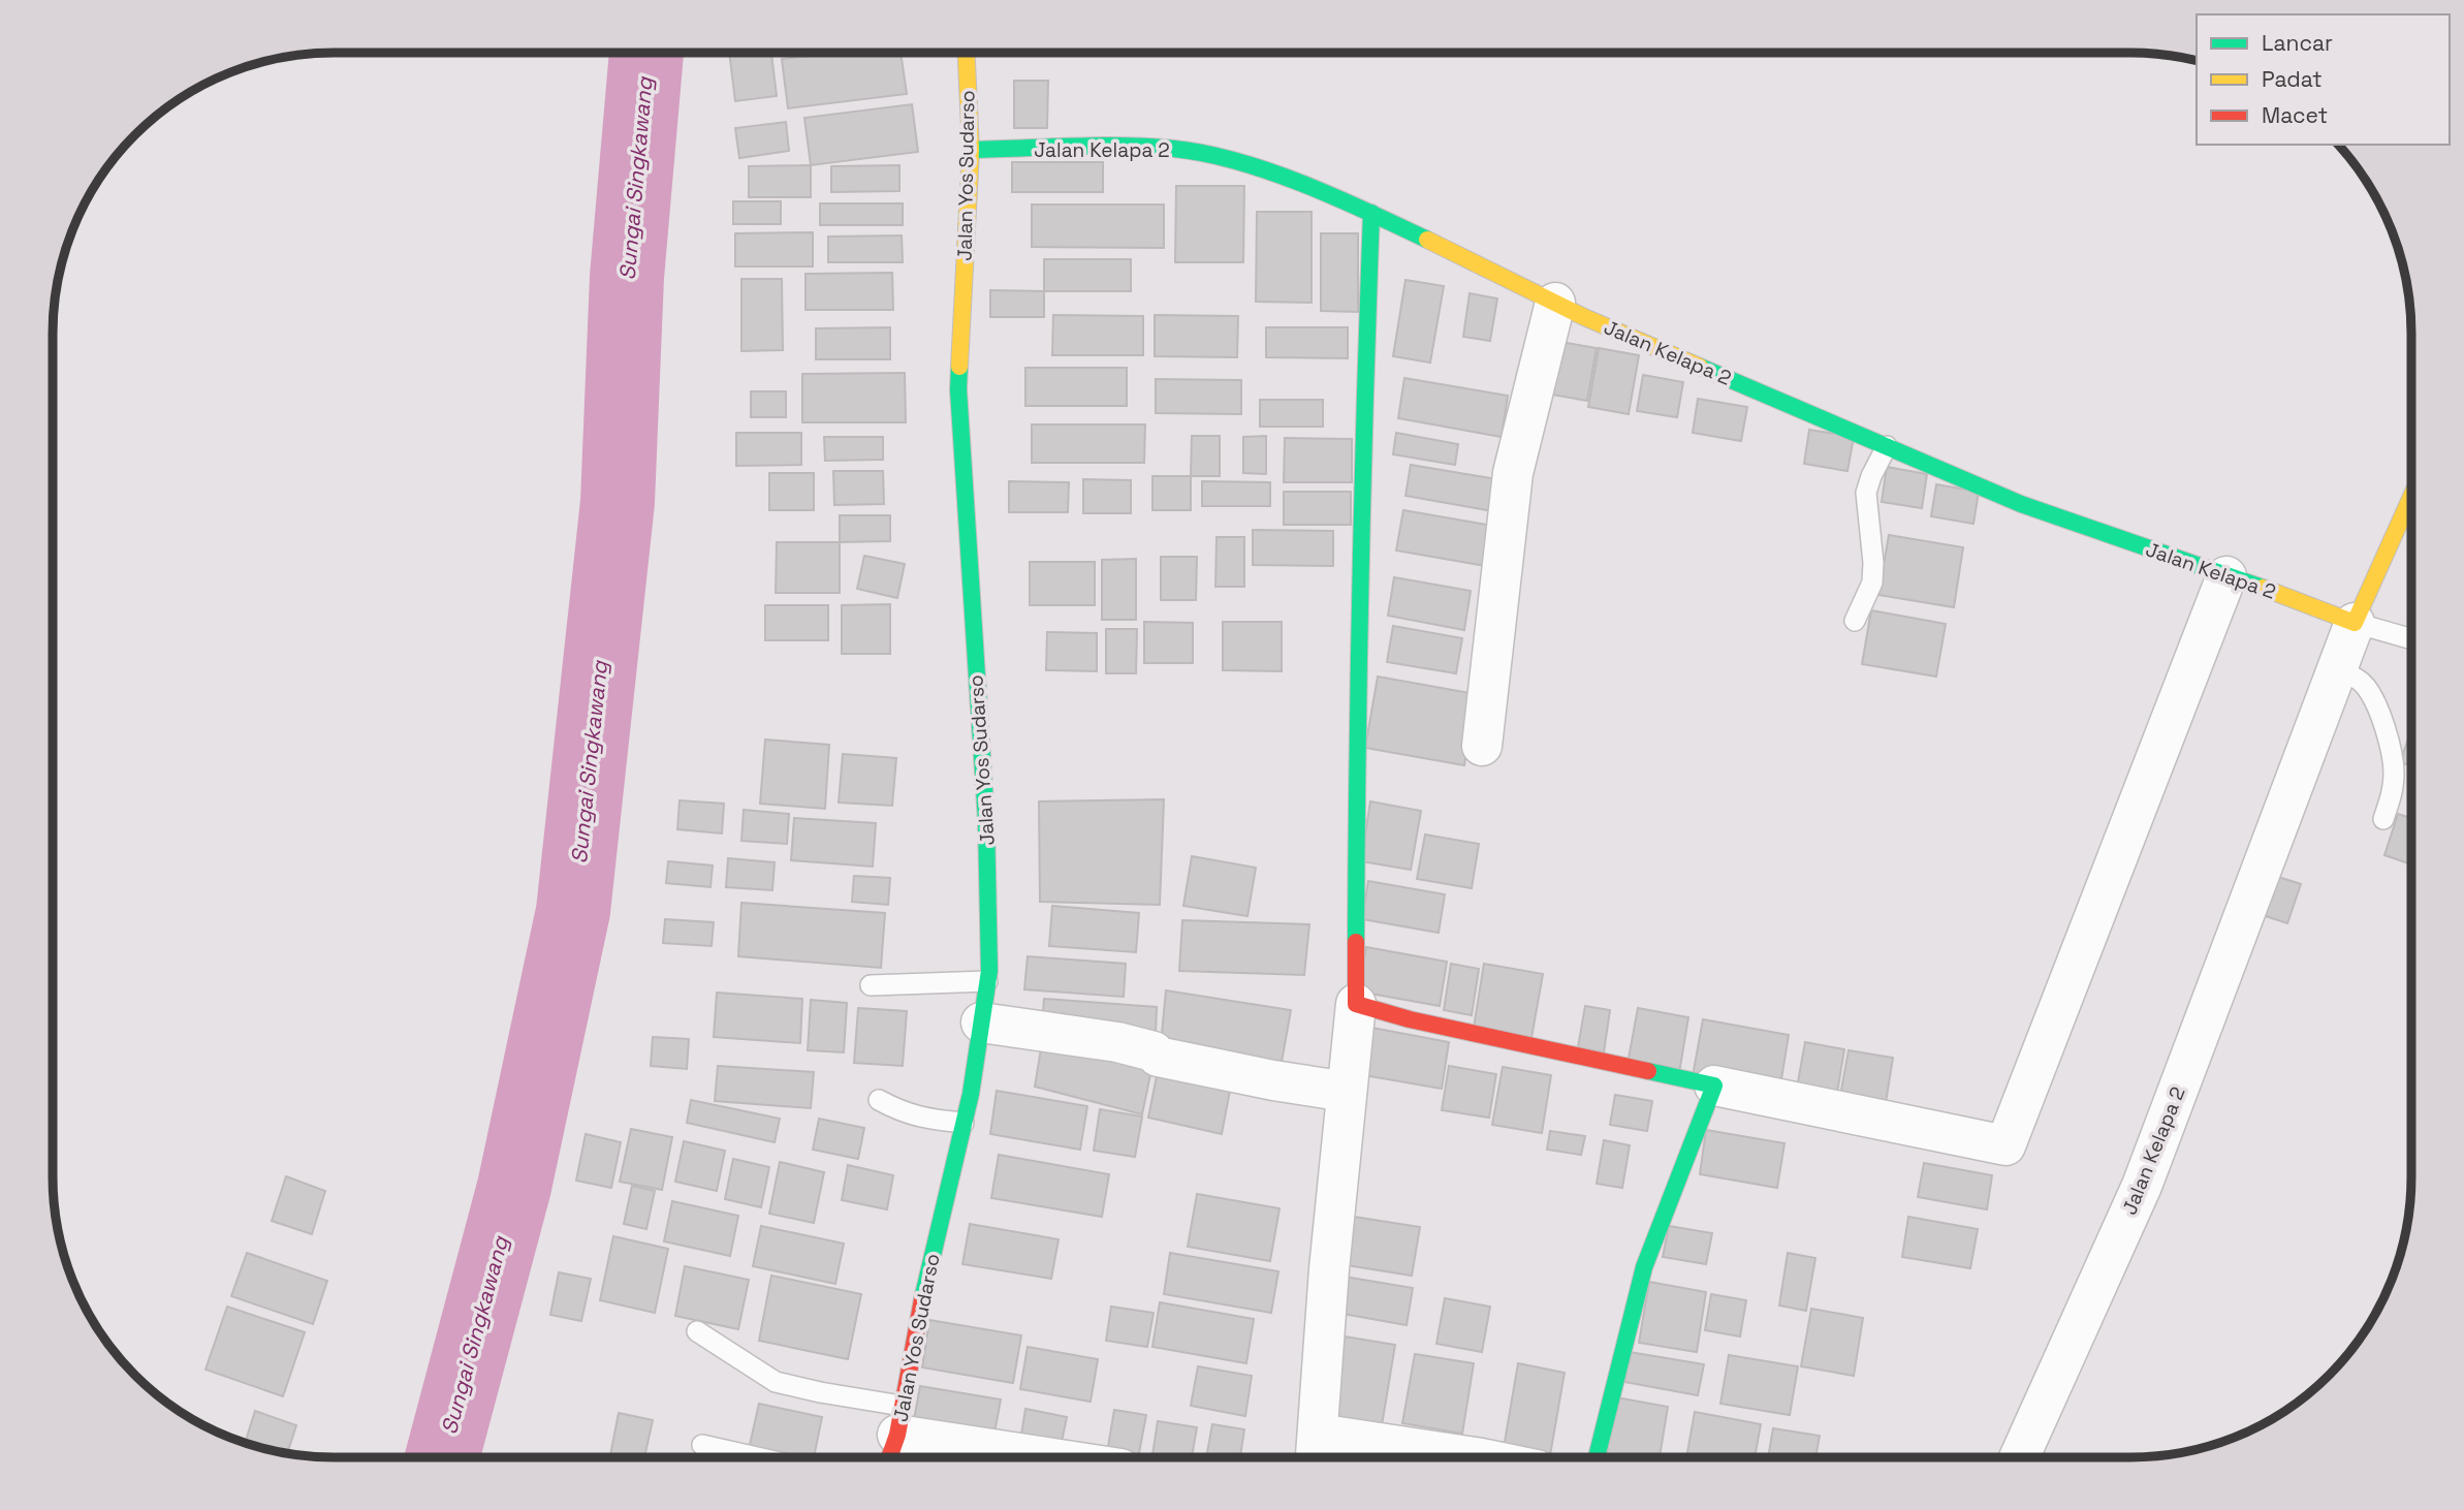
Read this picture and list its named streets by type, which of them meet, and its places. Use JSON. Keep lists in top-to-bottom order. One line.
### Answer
{"streets":{"street":["Jalan Kelapa 2","Jalan Yos Sudarso"]},"crossings":[["Jalan Kelapa 2","Jalan Yos Sudarso"]],"water":["Sungai Singkawang"],"legend":["Lancar","Padat","Macet"]}
